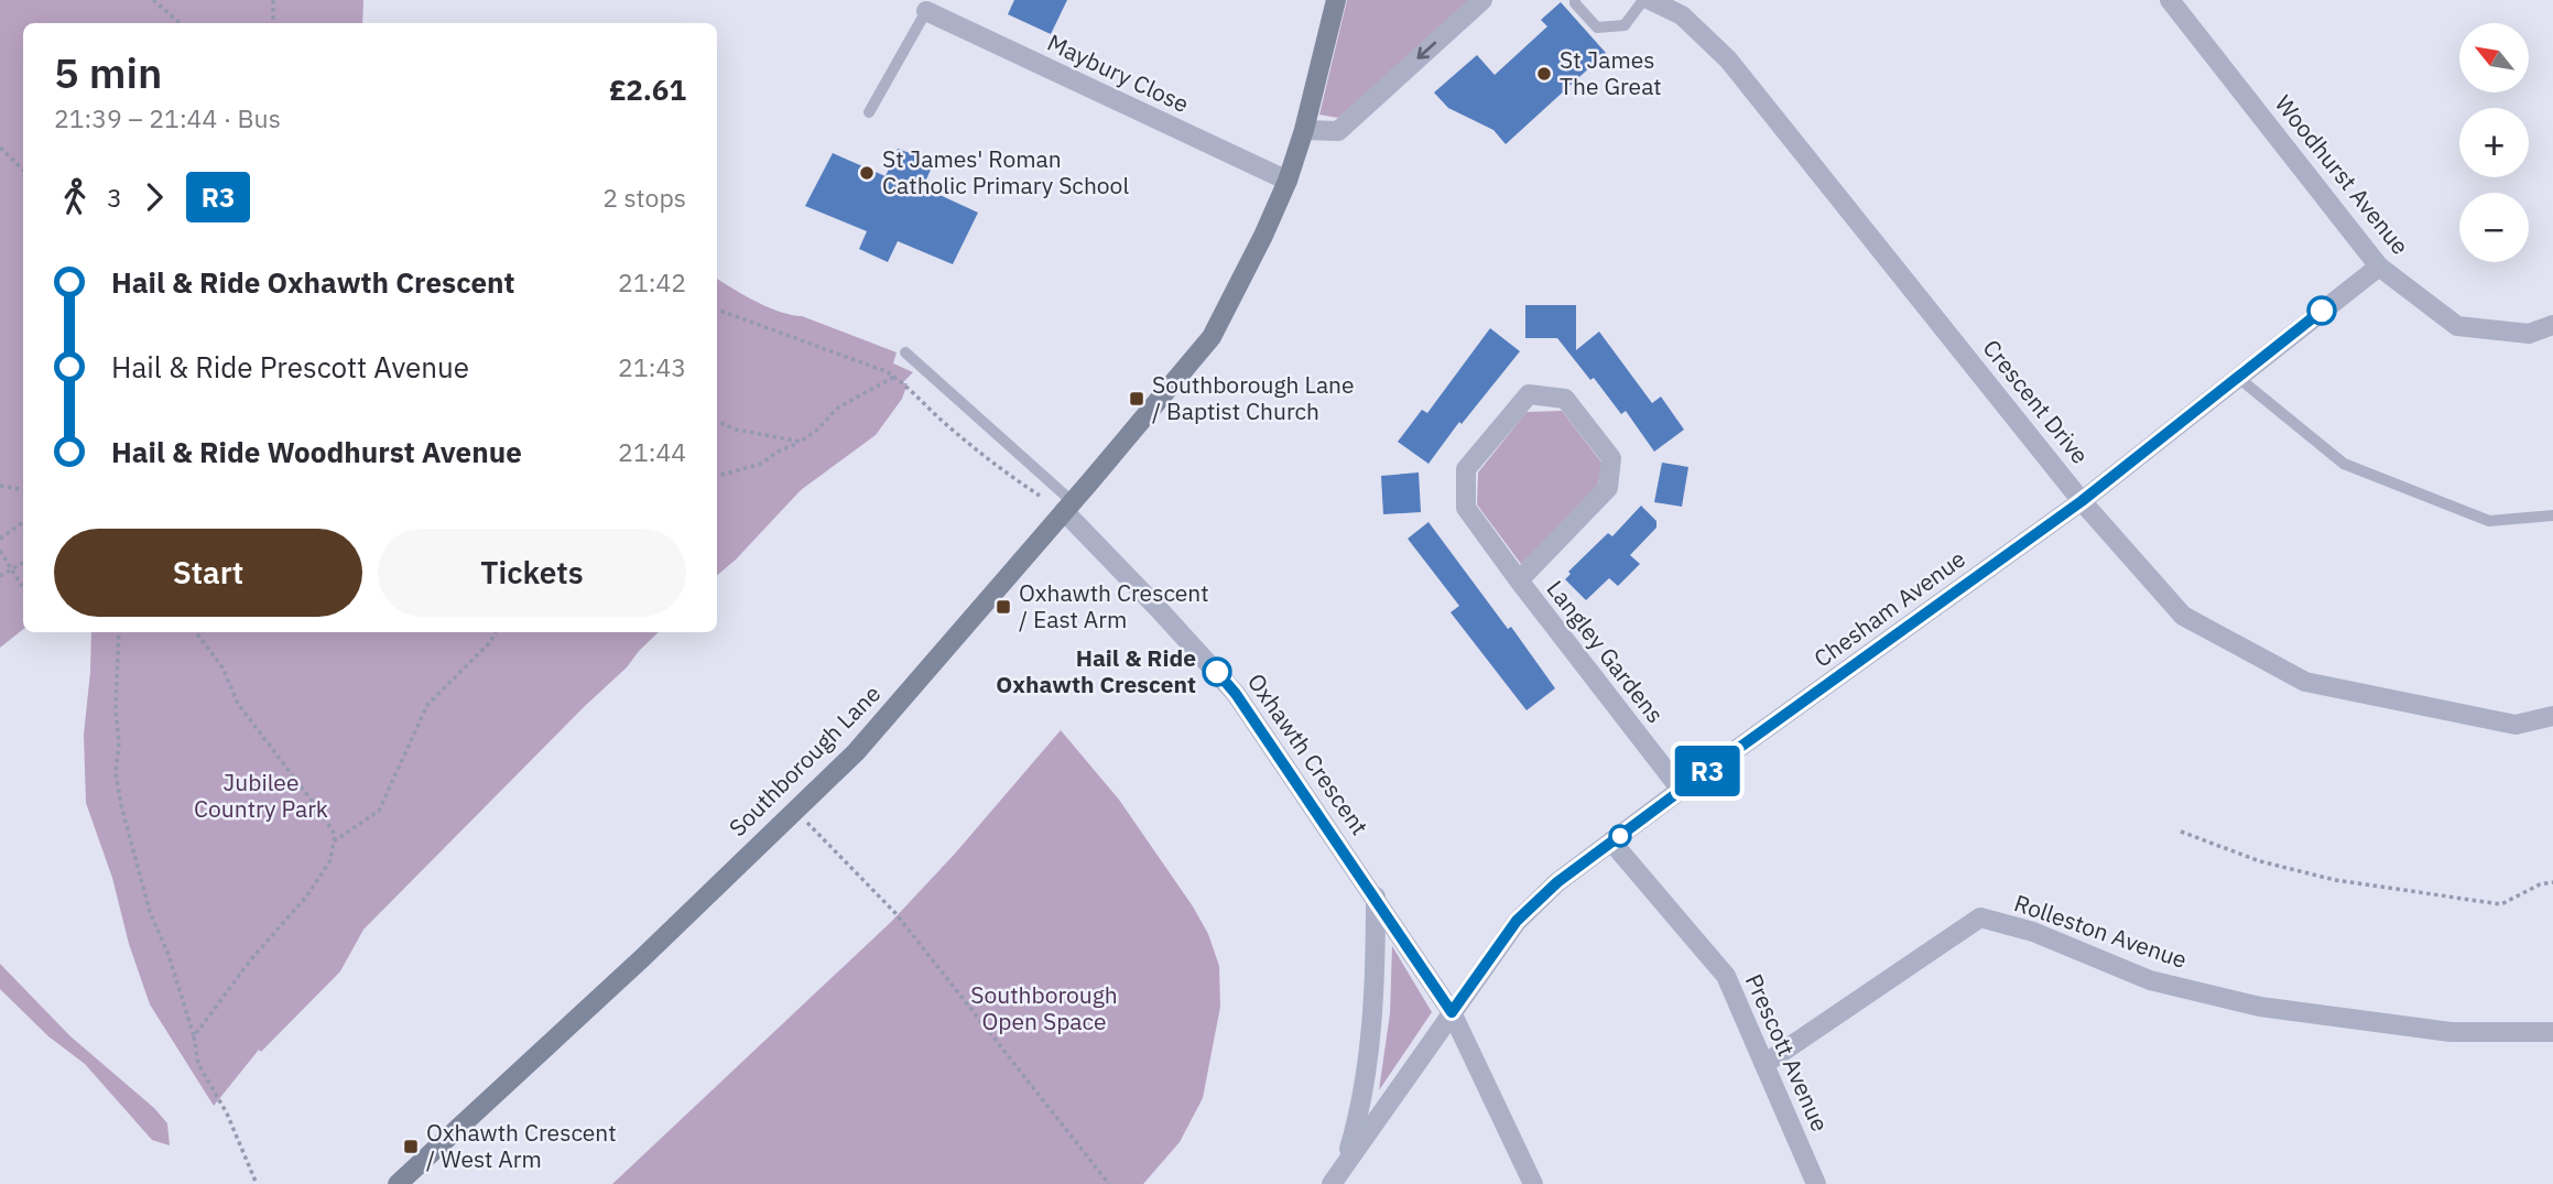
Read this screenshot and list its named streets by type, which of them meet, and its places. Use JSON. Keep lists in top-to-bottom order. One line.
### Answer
{"streets":{"street":["Maybury Close","Woodhurst Avenue","Crescent Drive","Chesham Avenue","Langley Gardens","Oxhawth Crescent","Southborough Lane","Rolleston Avenue","Prescott Avenue"]},"crossings":[["Maybury Close","Southborough Lane"],["Woodhurst Avenue","Chesham Avenue"],["Crescent Drive","Chesham Avenue"],["Chesham Avenue","Langley Gardens"],["Chesham Avenue","Oxhawth Crescent"],["Chesham Avenue","Prescott Avenue"],["Oxhawth Crescent","Southborough Lane"],["Rolleston Avenue","Prescott Avenue"]],"parks":["Jubilee Country Park","Southborough Open Space"],"places":{"other":["St James The Great","St James' Roman Catholic Primary School","Hail & Ride Oxhawth Crescent"],"transit":["Southborough Lane / Baptist Church","Oxhawth Crescent / East Arm","Oxhawth Crescent / West Arm"]},"lines":["bus line R3"],"north":"top left","page":{"on_map":"R3","map_buttons":["+","−"],"heading":["5 min","21:39 – 21:44 · Bus","£2.61"],"legs":["3","R3","2 stops"],"list":[{"name":"Hail & Ride Oxhawth Crescent","value":"21:42"},{"name":"Hail & Ride Prescott Avenue","value":"21:43"},{"name":"Hail & Ride Woodhurst Avenue","value":"21:44"}],"buttons":["Start","Tickets"]}}
